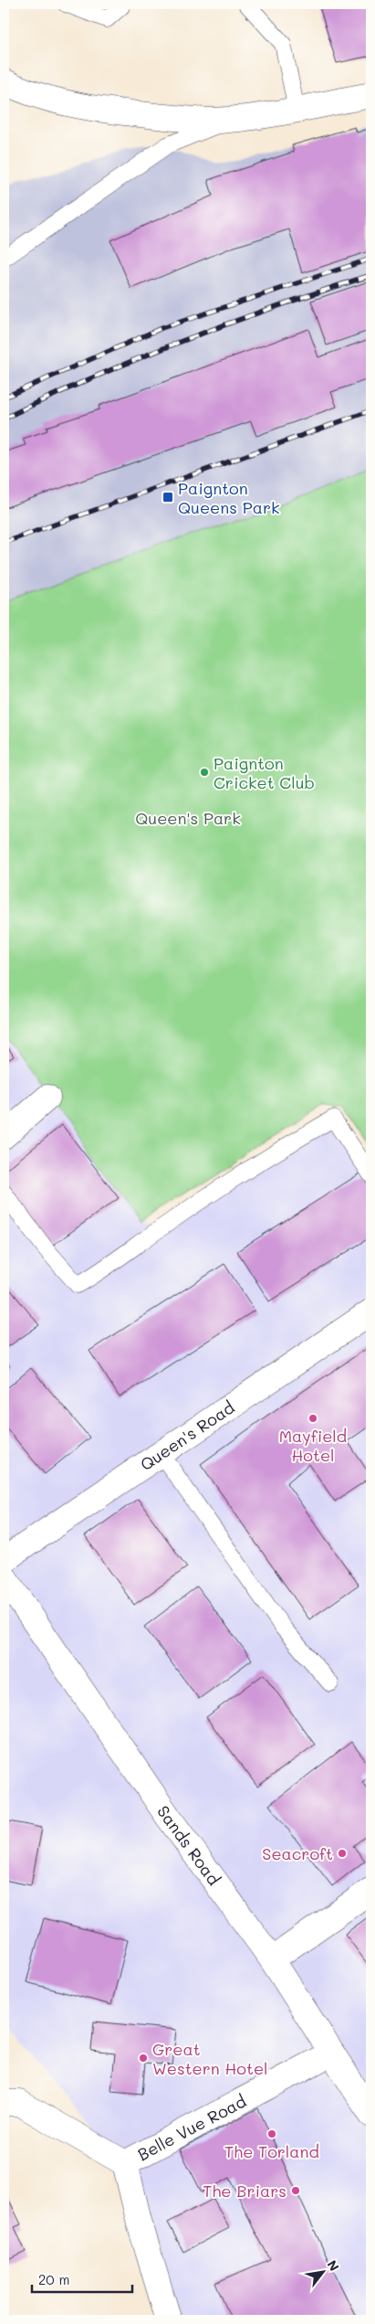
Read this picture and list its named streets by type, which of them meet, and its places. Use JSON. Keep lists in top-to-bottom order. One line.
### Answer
{"streets":{"street":["Queen's Road","Sands Road","Belle Vue Road"]},"crossings":[["Sands Road","Belle Vue Road"]],"parks":["Queen's Park"],"places":{"transit":["Paignton Queens Park"],"other":["Paignton Cricket Club","Mayfield Hotel","Seacroft","Great Western Hotel","The Torland","The Briars"]},"scale_bar":"20 m","north":"top right"}
